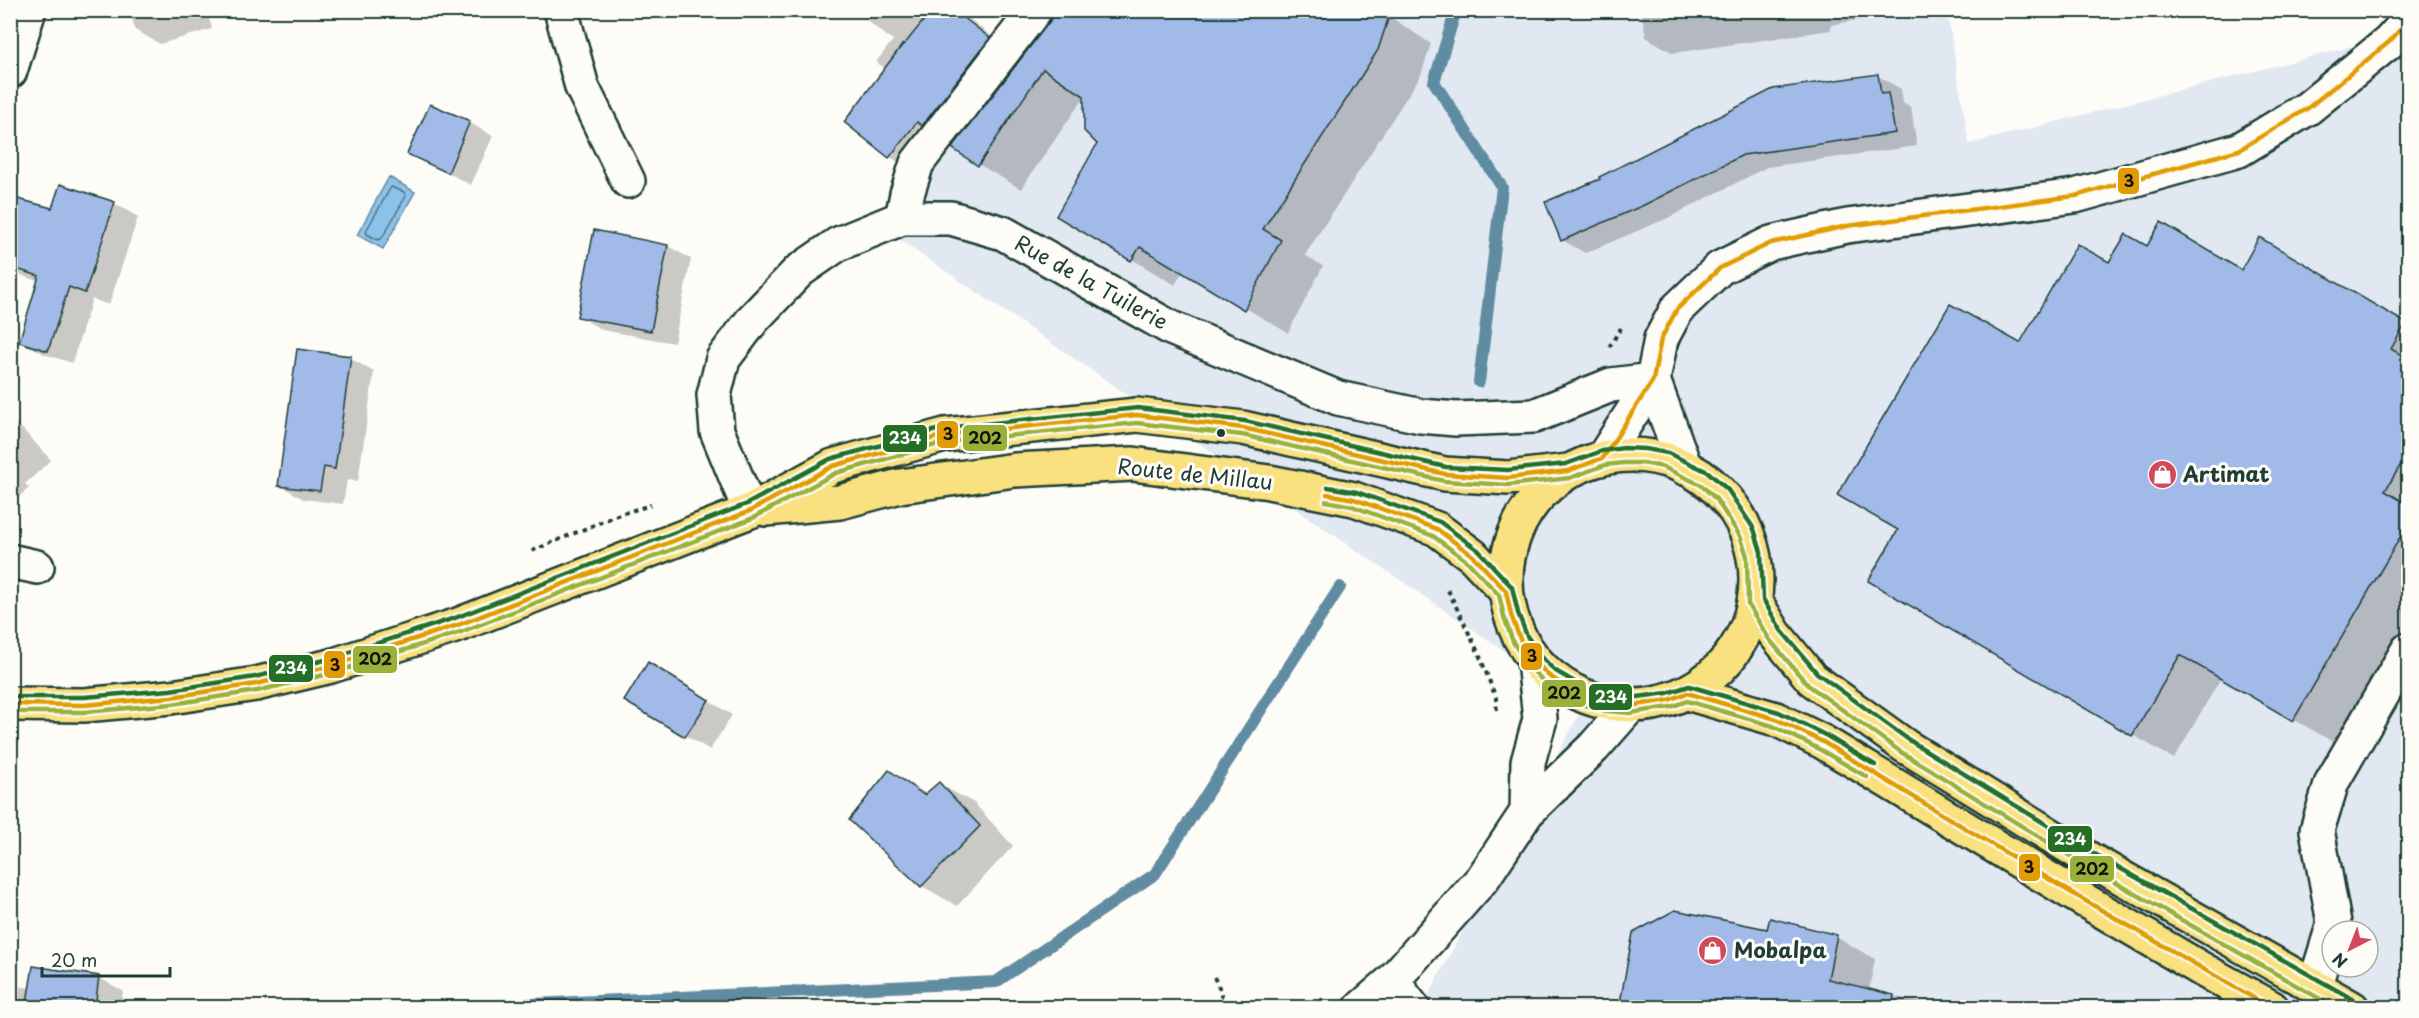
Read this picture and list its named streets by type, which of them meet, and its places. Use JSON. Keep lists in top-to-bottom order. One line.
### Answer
{"streets":{"main road":["Route de Millau"],"street":["Rue de la Tuilerie"]},"crossings":[["Rue de la Tuilerie","Route de Millau"]],"places":{"shop":["Artimat","Mobalpa"]},"lines":["transit line 3","transit line 234","transit line 202"],"scale_bar":"20 m","north":"bottom left"}
